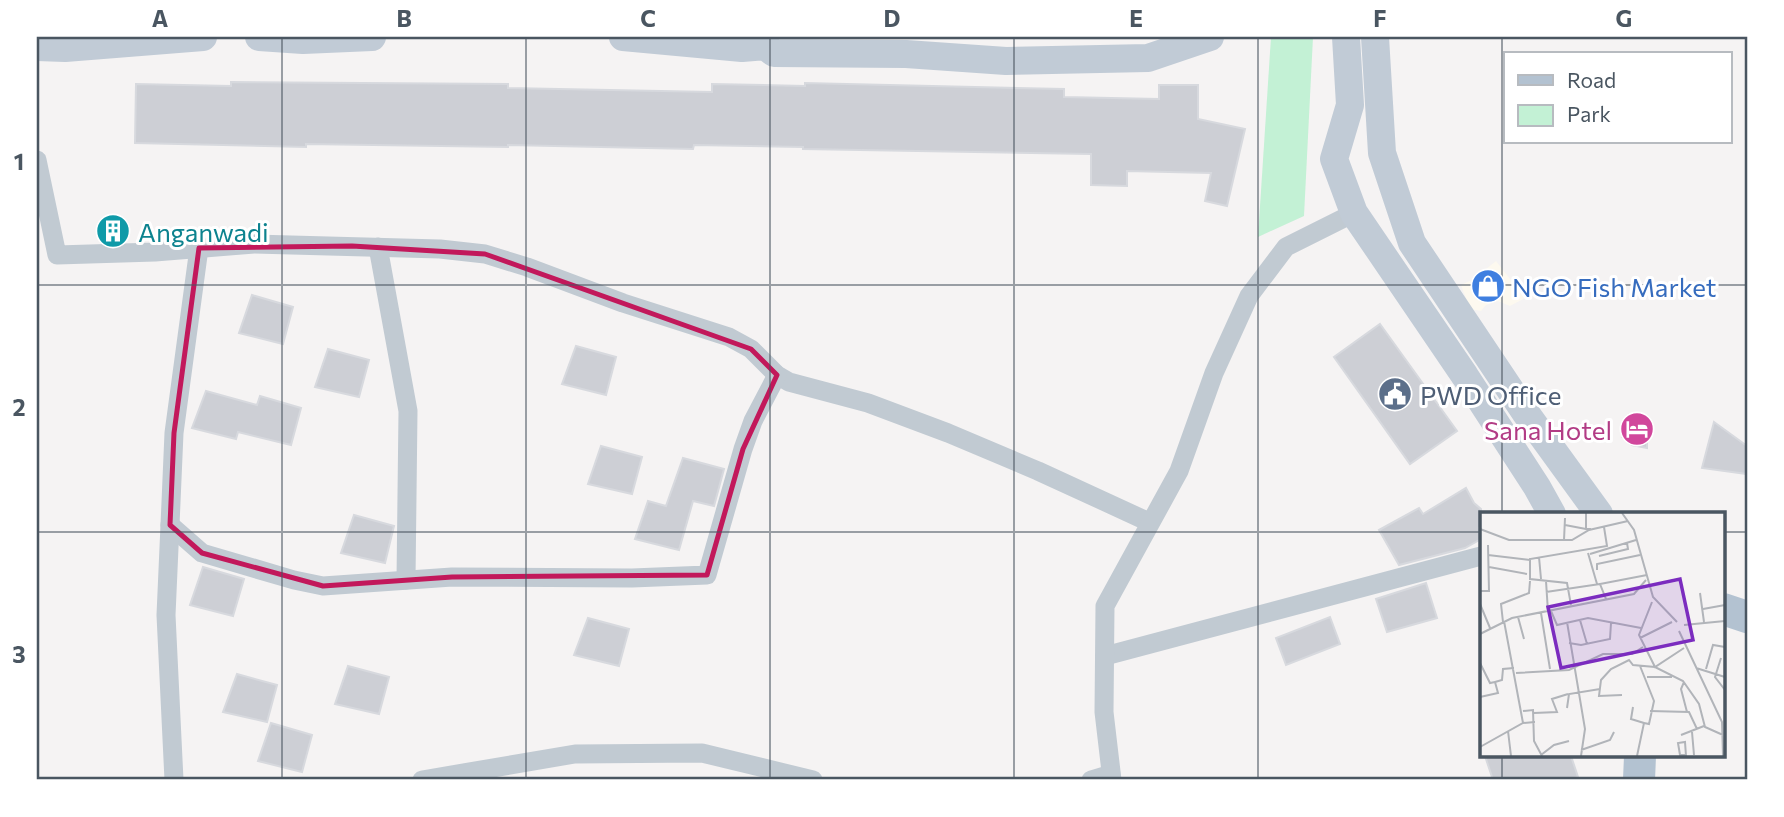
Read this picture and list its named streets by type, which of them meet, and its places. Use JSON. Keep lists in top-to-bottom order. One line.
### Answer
{"places":{"building":["Anganwadi"],"shop":["NGO Fish Market"],"public building":["PWD Office"],"hotel":["Sana Hotel"]},"legend":["Road","Park"],"grid":{"columns":["A","B","C","D","E","F","G"],"rows":["1","2","3"]}}
